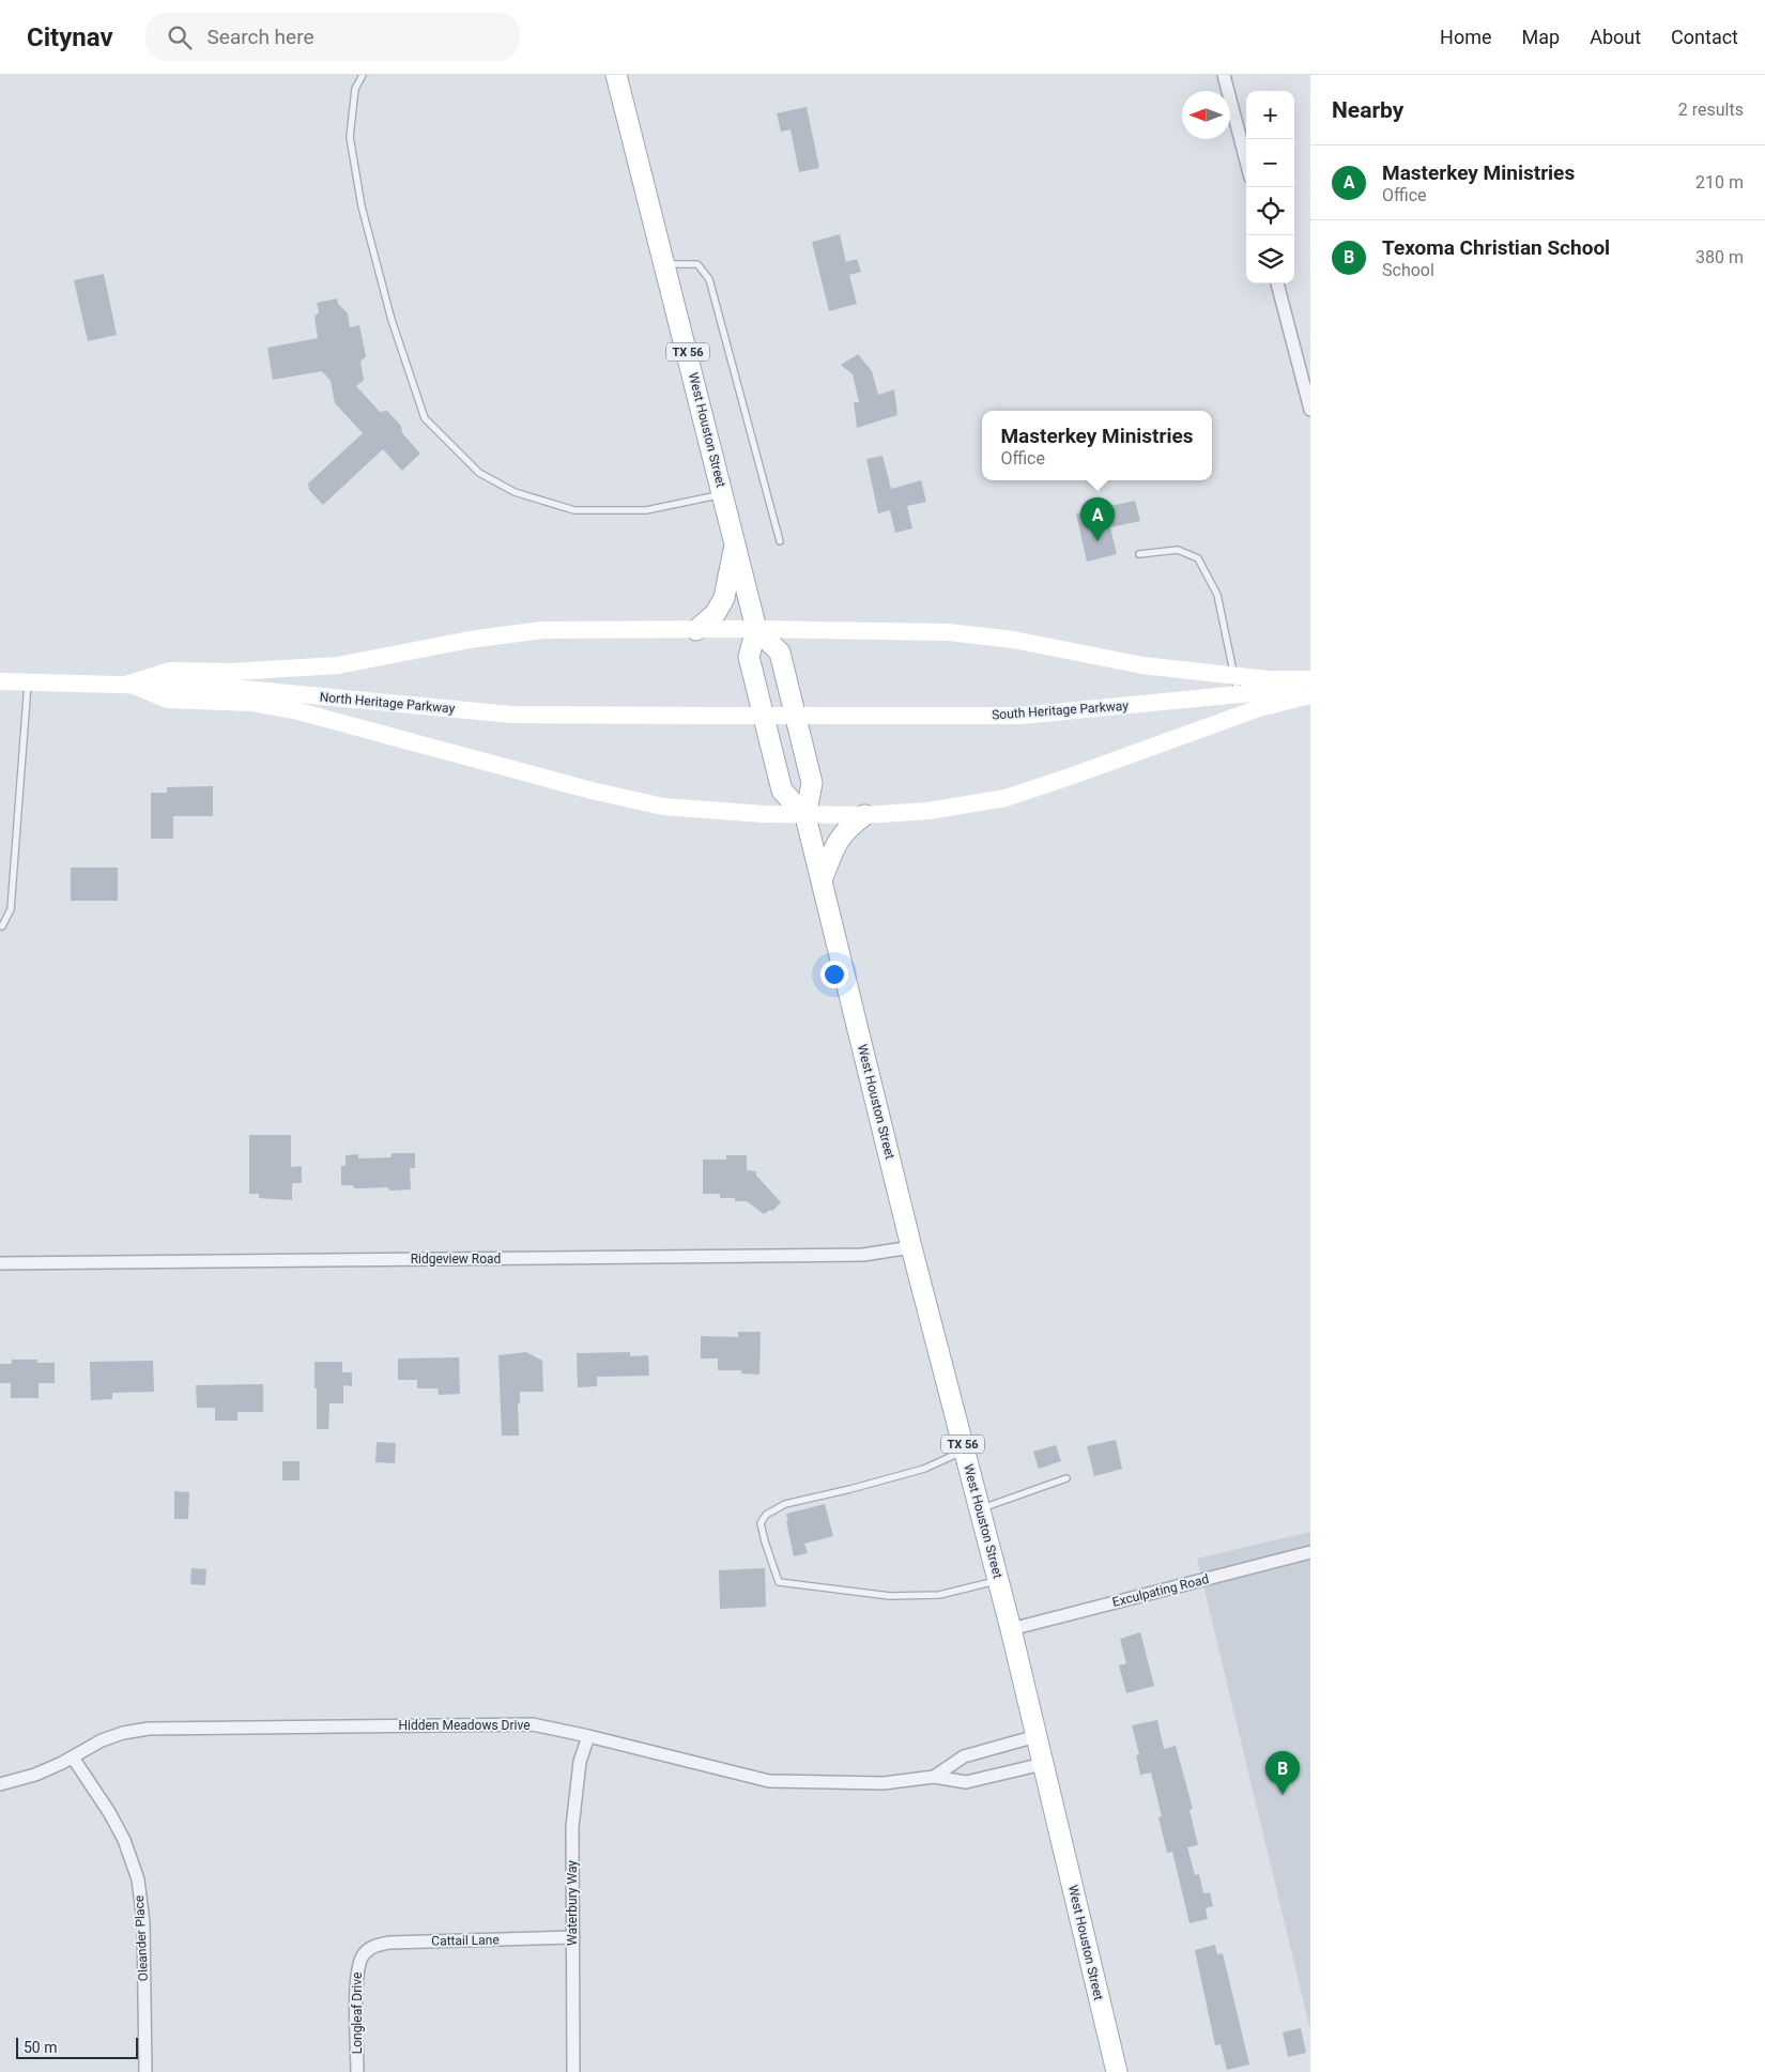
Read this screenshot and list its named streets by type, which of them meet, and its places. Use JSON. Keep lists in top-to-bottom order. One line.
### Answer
{"streets":{"main road":["TX 56","West Houston Street","North Heritage Parkway","South Heritage Parkway"],"street":["Ridgeview Road","Exculpating Road","Hidden Meadows Drive","Waterbury Way","Oleander Place","Cattail Lane","Longleaf Drive"]},"crossings":[["West Houston Street","Ridgeview Road"],["West Houston Street","Exculpating Road"],["West Houston Street","Hidden Meadows Drive"],["North Heritage Parkway","South Heritage Parkway"],["Hidden Meadows Drive","Waterbury Way"],["Hidden Meadows Drive","Oleander Place"],["Waterbury Way","Cattail Lane"],["Cattail Lane","Longleaf Drive"]],"scale_bar":"50 m","north":"left","page":{"header":"Citynav","search":"Search here","nav":["Home","Map","About","Contact"],"heading":["Nearby","2 results"],"map_buttons":["+","−"],"list":[{"mark":"A","name":"Masterkey Ministries","note":"Office","value":"210 m"},{"mark":"B","name":"Texoma Christian School","note":"School","value":"380 m"}],"popup":["Masterkey Ministries","Office"],"pins":["A","B"],"scale":"50 m"}}
